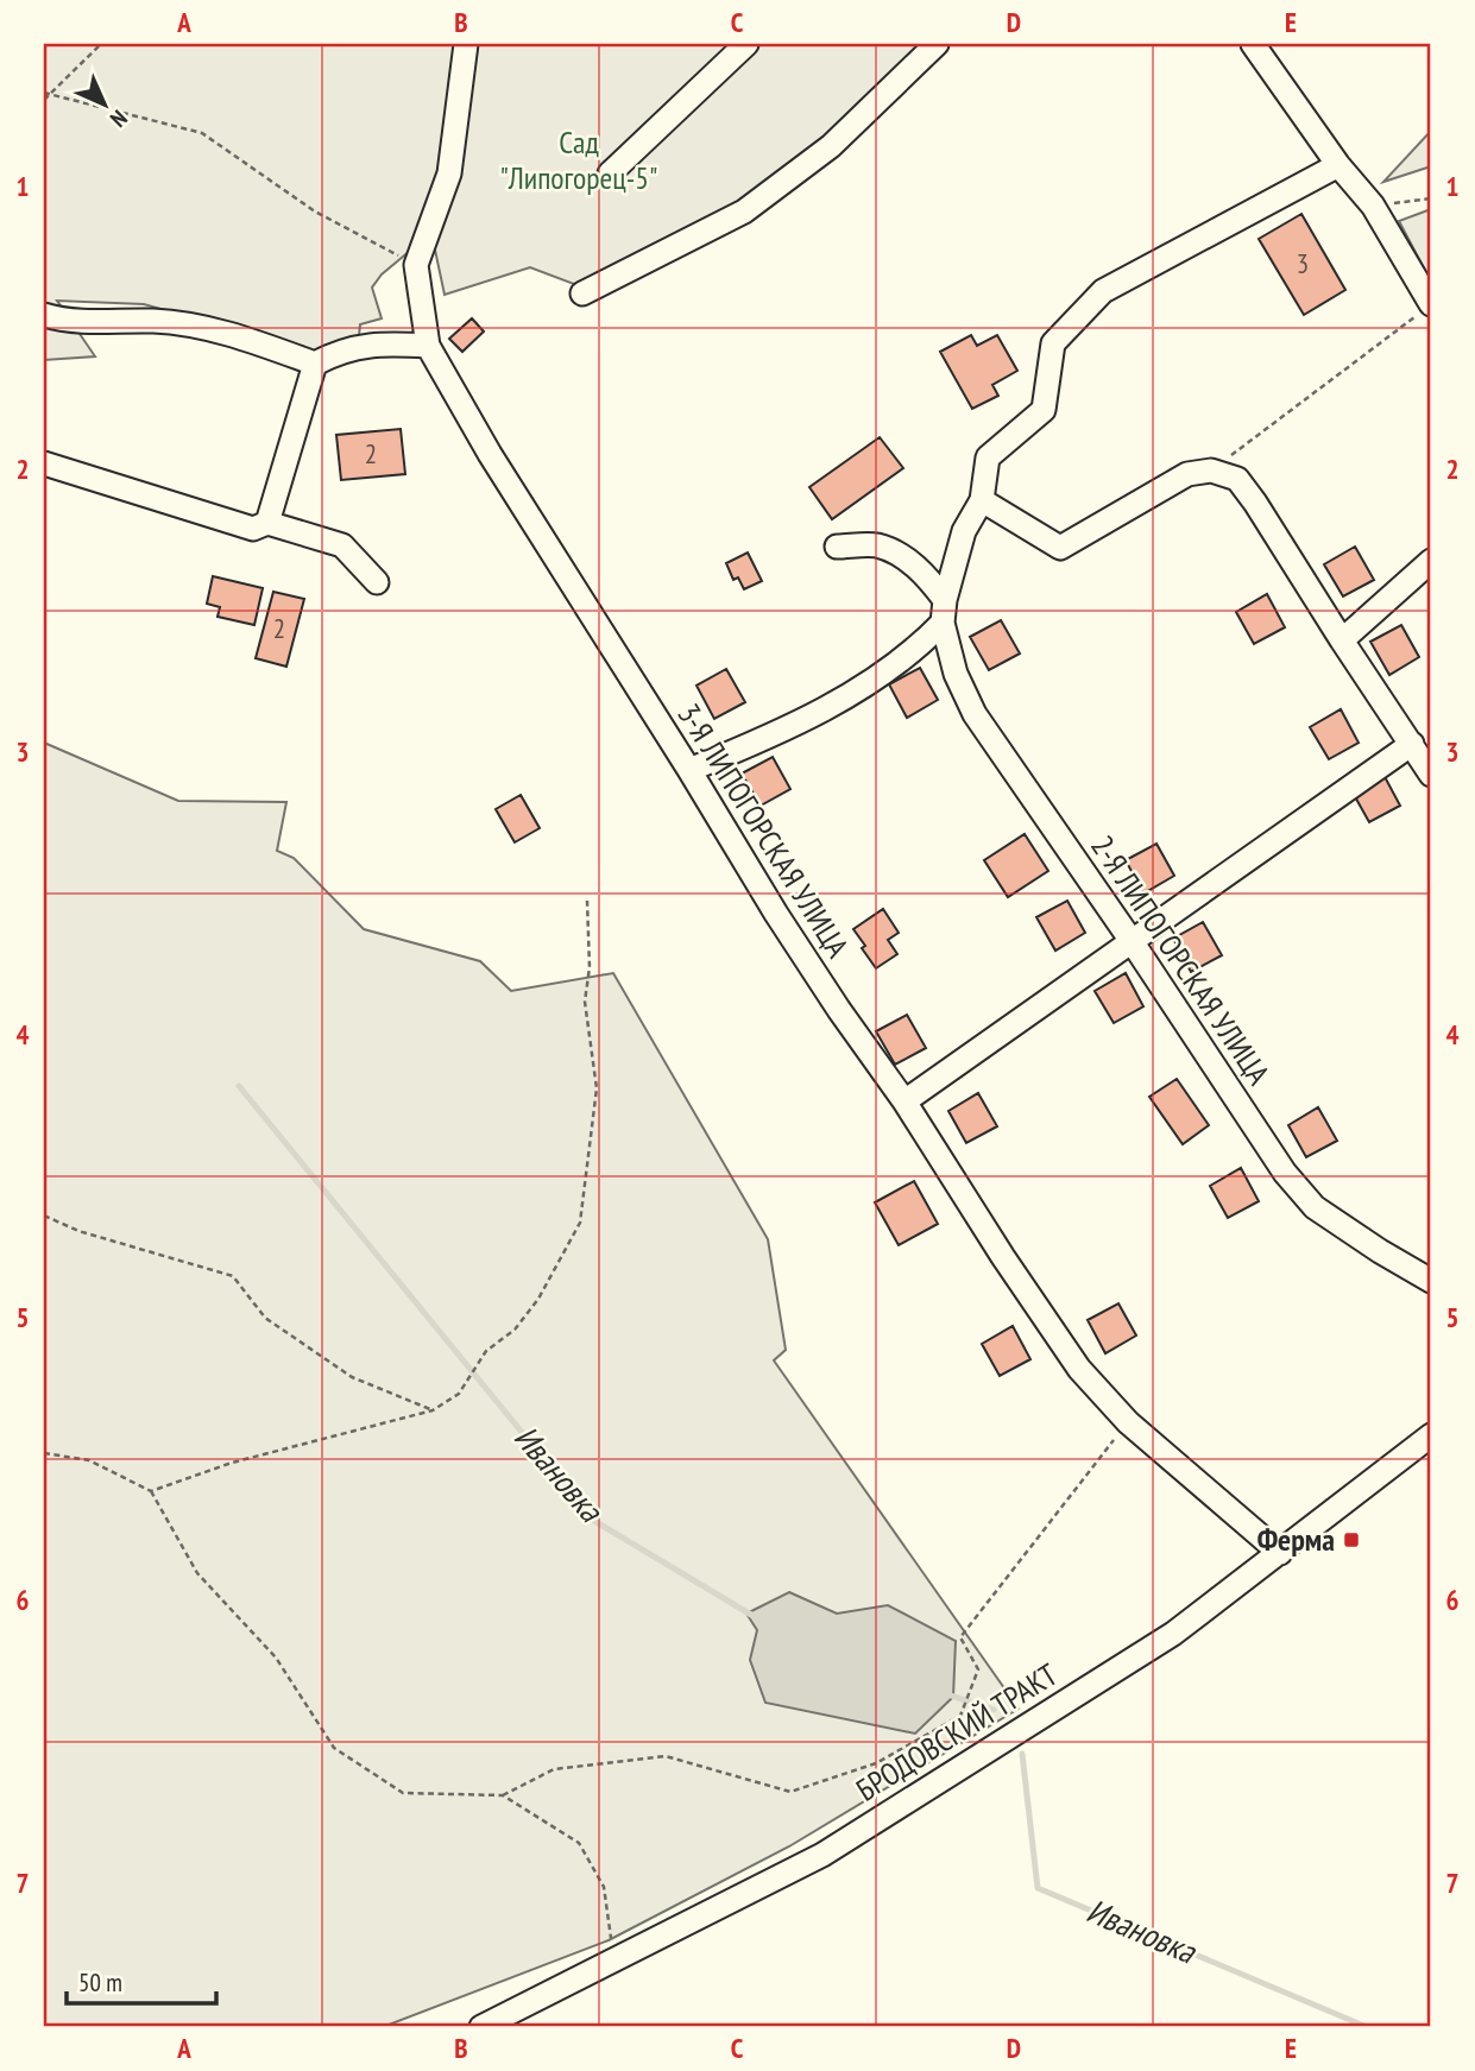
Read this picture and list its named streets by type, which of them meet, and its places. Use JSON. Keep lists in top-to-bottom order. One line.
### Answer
{"streets":{"street":["3-Я ЛИПОГОРСКАЯ УЛИЦА","2-Я ЛИПОГОРСКАЯ УЛИЦА","БРОДОВСКИЙ ТРАКТ"]},"crossings":[["3-Я ЛИПОГОРСКАЯ УЛИЦА","БРОДОВСКИЙ ТРАКТ"]],"water":["Ивановка"],"parks":["Сад \"Липогорец-5\""],"places":{"transit":["Ферма"]},"house_numbers":["3","2","2"],"scale_bar":"50 m","north":"bottom right","grid":{"columns":["A","B","C","D","E"],"rows":["1","2","3","4","5","6","7"]}}
